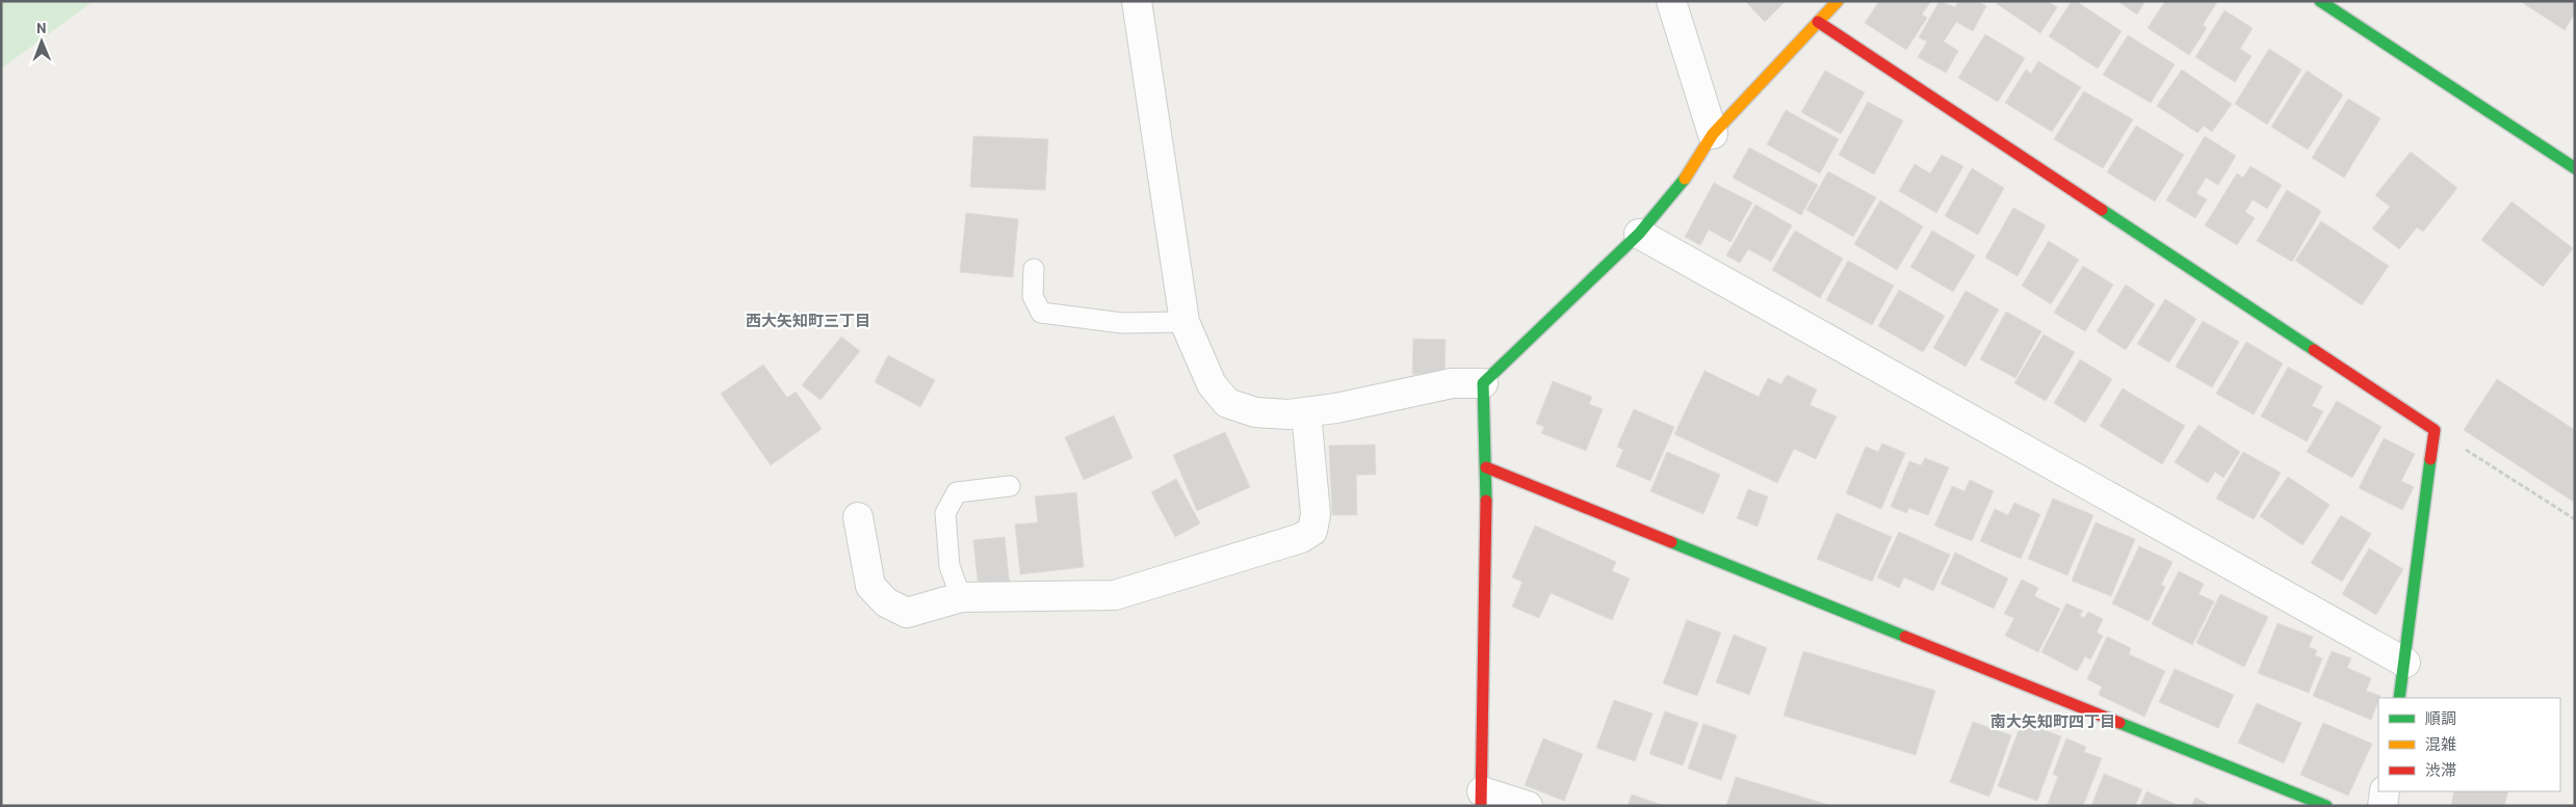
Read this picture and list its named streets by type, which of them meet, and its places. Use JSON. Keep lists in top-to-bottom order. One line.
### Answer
{"districts":["西大矢知町三丁目","南大矢知町四丁目"],"legend":["順調","混雑","渋滞"],"north":"top"}
